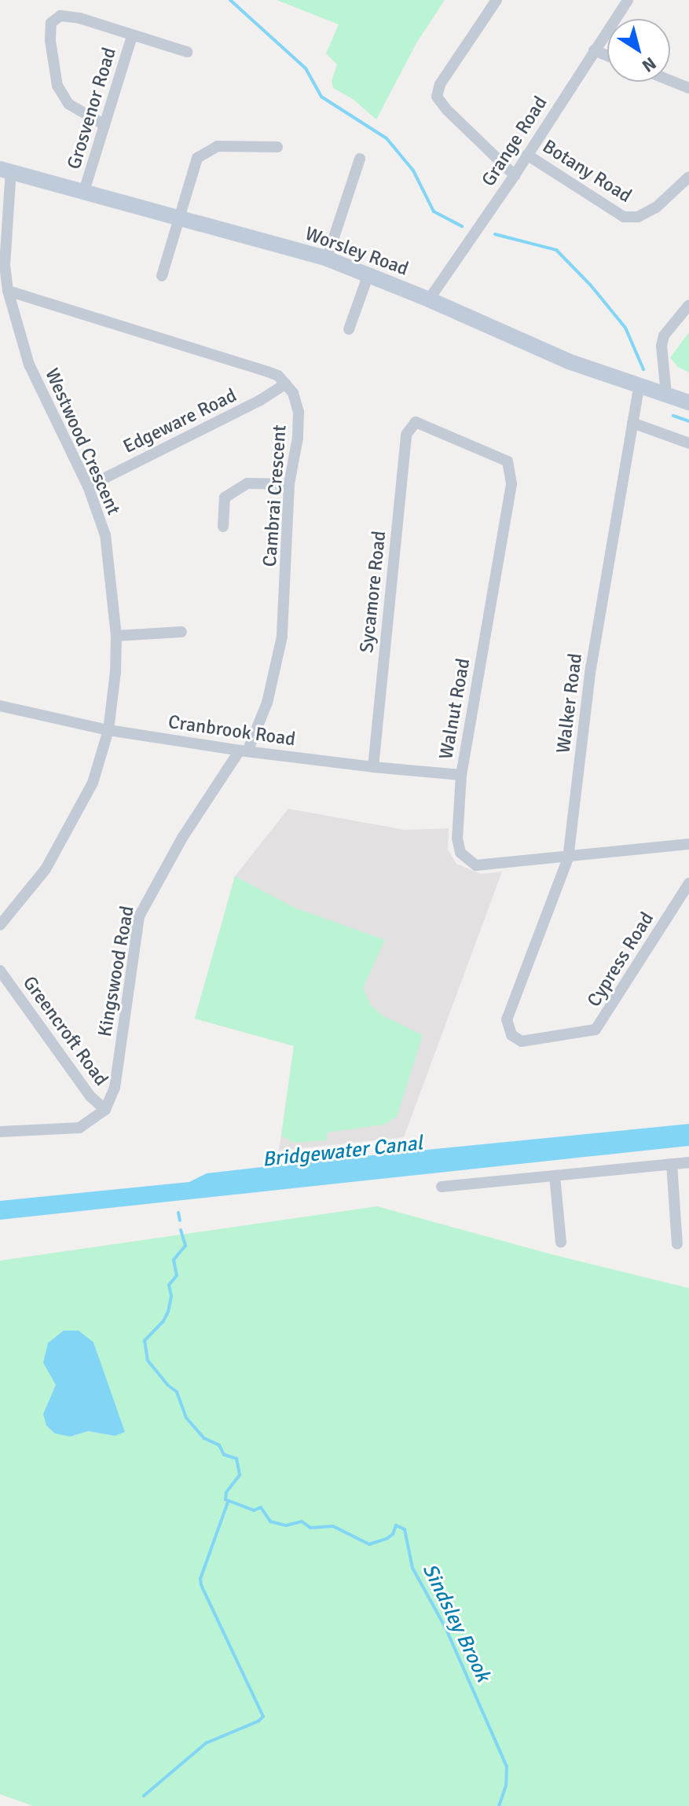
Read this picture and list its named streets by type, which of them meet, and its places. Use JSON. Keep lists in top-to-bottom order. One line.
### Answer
{"streets":{"main road":["Worsley Road"],"street":["Grosvenor Road","Grange Road","Botany Road","Edgeware Road","Westwood Crescent","Cambrai Crescent","Sycamore Road","Walker Road","Walnut Road","Cranbrook Road","Cypress Road","Kingswood Road","Greencroft Road"]},"crossings":[["Grosvenor Road","Worsley Road"],["Grange Road","Botany Road"],["Grange Road","Worsley Road"],["Worsley Road","Westwood Crescent"],["Worsley Road","Walker Road"],["Edgeware Road","Westwood Crescent"],["Edgeware Road","Cambrai Crescent"],["Westwood Crescent","Cranbrook Road"],["Cambrai Crescent","Cranbrook Road"],["Cambrai Crescent","Kingswood Road"],["Sycamore Road","Walnut Road"],["Sycamore Road","Cranbrook Road"],["Walker Road","Walnut Road"],["Walker Road","Cypress Road"],["Walnut Road","Cranbrook Road"],["Cranbrook Road","Kingswood Road"],["Kingswood Road","Greencroft Road"]],"water":["Bridgewater Canal","Sindsley Brook"],"north":"bottom right"}
